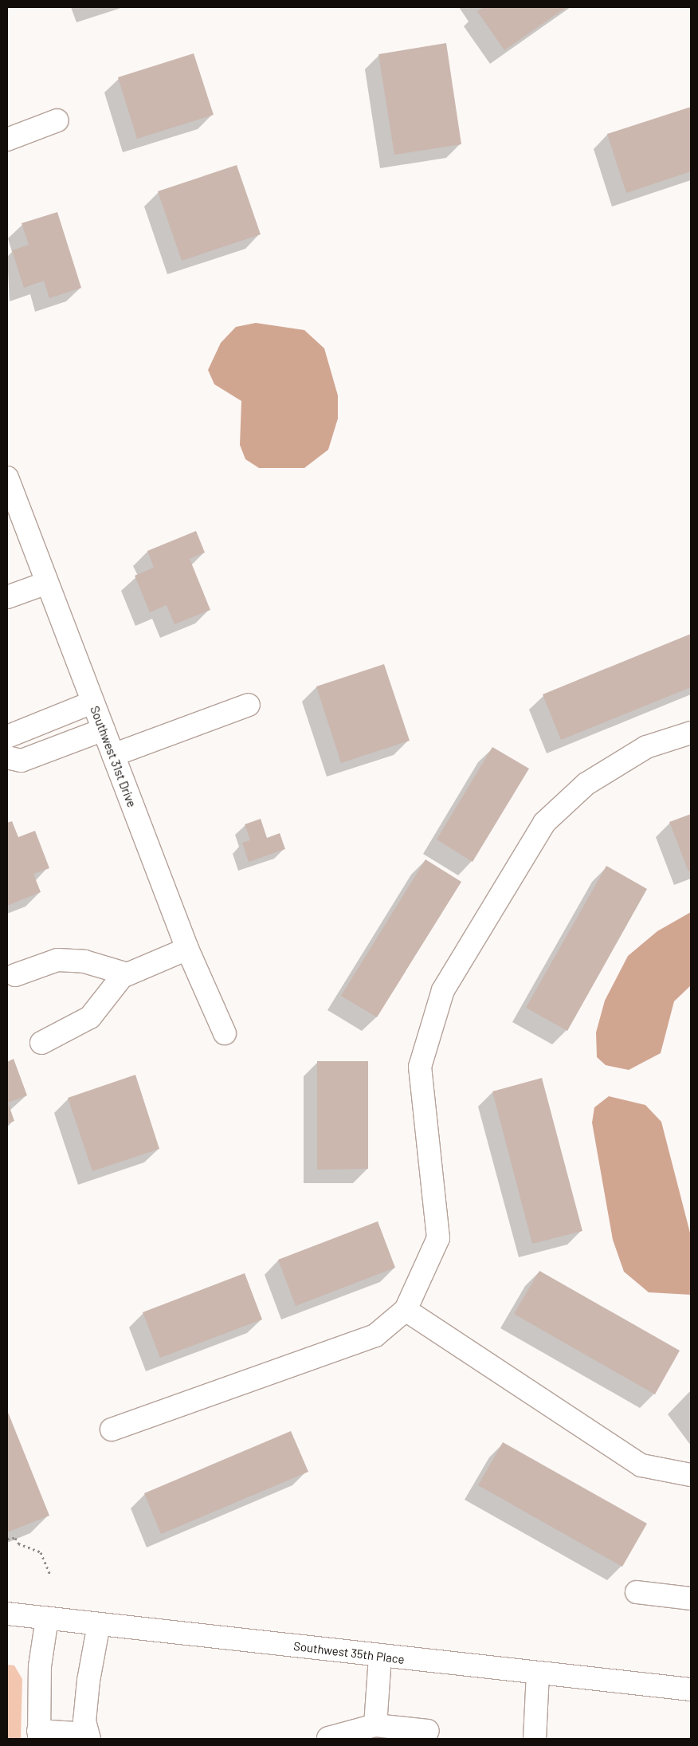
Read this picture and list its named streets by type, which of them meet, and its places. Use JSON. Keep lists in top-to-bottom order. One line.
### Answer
{"streets":{"street":["Southwest 31st Drive","Southwest 35th Place"]}}
